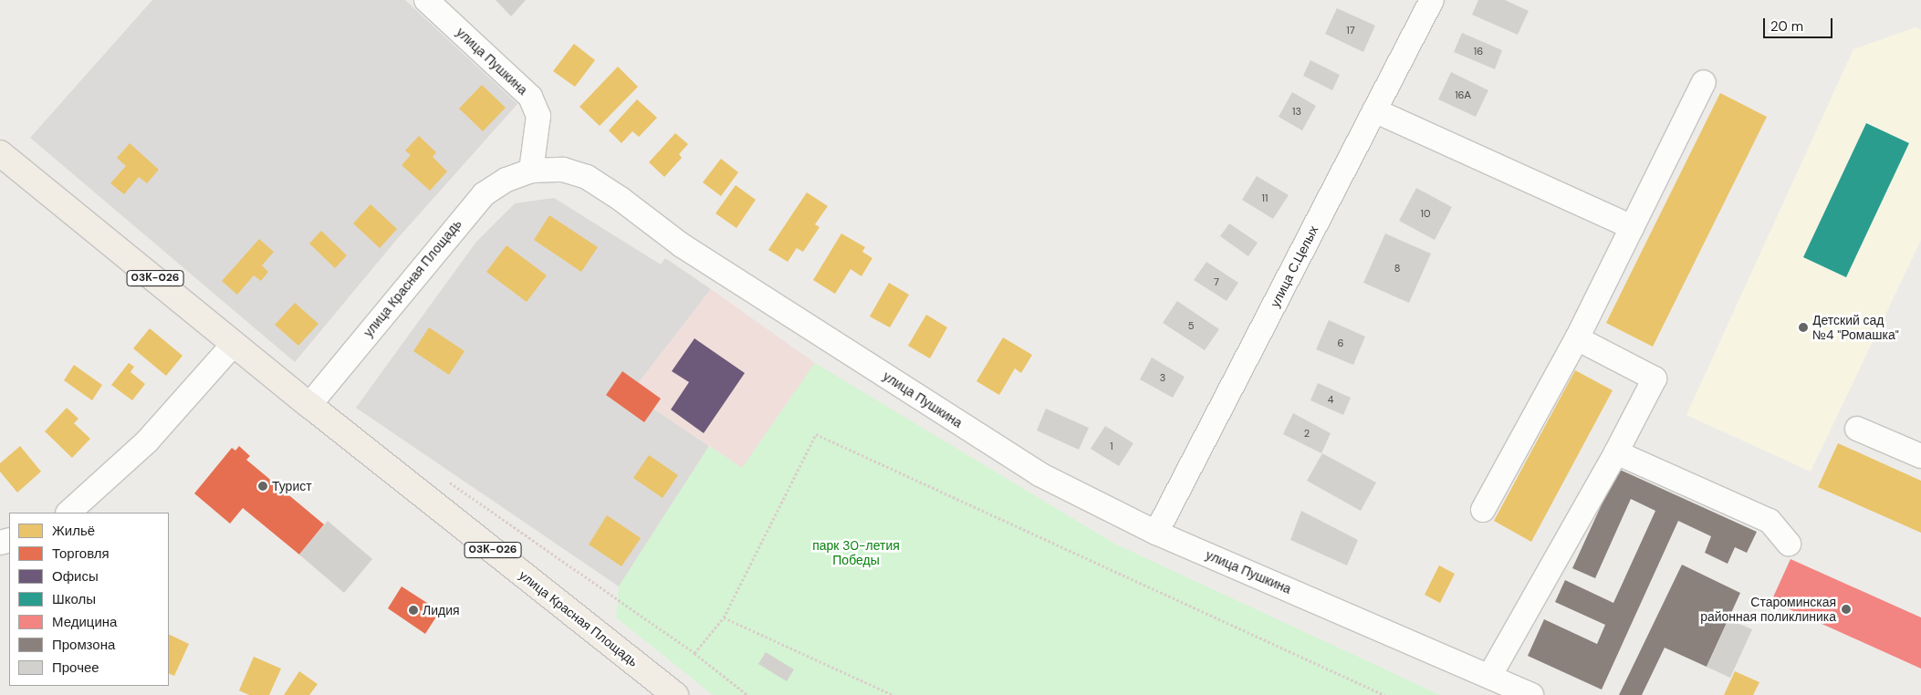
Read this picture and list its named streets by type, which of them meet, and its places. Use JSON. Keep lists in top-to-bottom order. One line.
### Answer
{"streets":{"main road":["03К-026","улица Красная Площадь"],"street":["улица Пушкина","улица С.Целых"]},"crossings":[["улица Пушкина","улица С.Целых"],["улица Пушкина","улица Красная Площадь"]],"parks":["парк 30-летия Победы"],"places":["Детский сад №4 \"Ромашка\"","Турист","Староминская районная поликлиника","Лидия"],"house_numbers":["17","16","16А","13","11","10","8","7","5","6","3","4","2","1"],"legend":["Жильё","Торговля","Офисы","Школы","Медицина","Промзона","Прочее"],"scale_bar":"20 m"}
